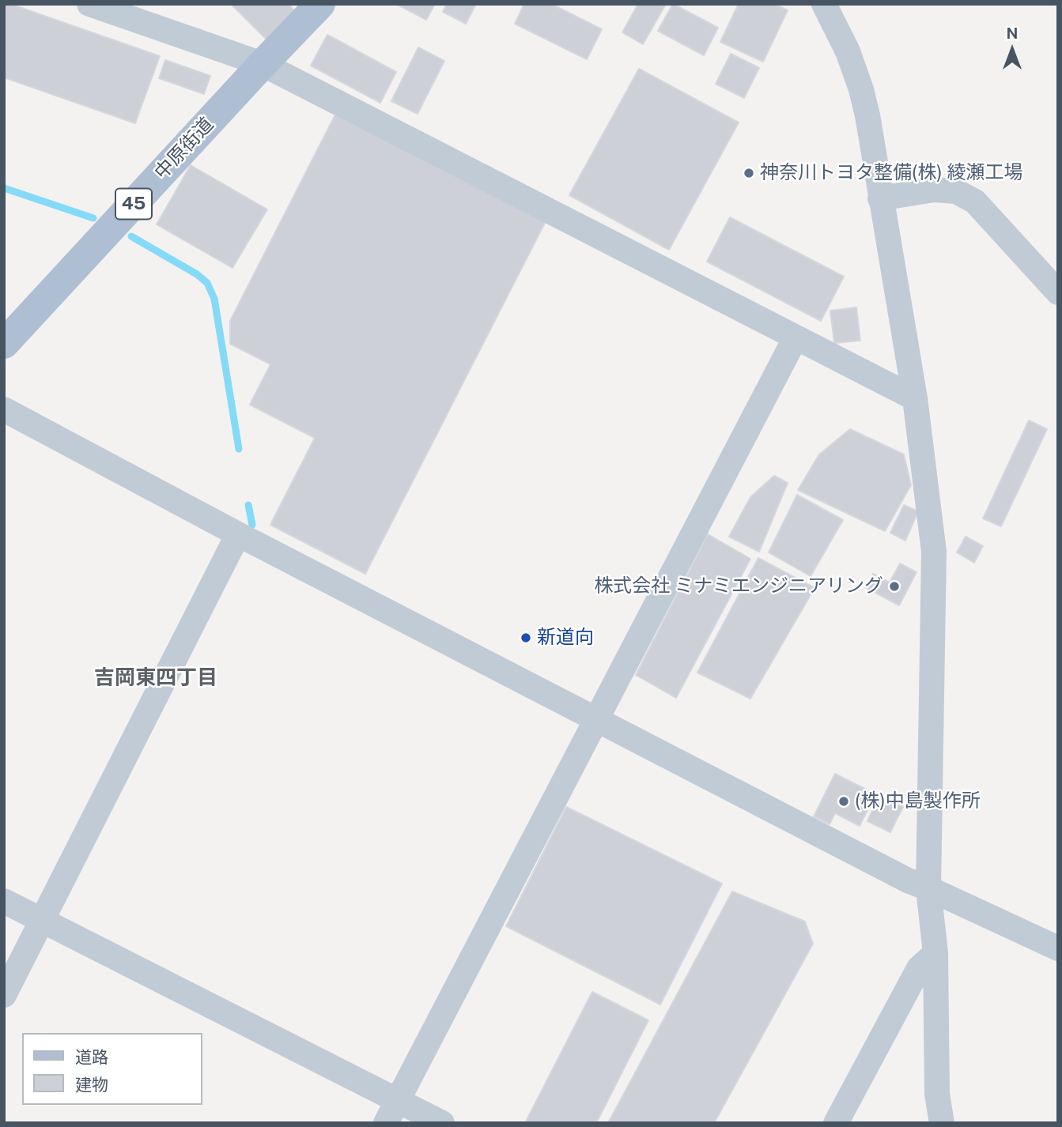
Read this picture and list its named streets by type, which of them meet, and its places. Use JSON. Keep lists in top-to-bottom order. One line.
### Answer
{"streets":{"main road":["中原街道","45"]},"districts":["吉岡東四丁目"],"places":["神奈川トヨタ整備(株) 綾瀬工場","株式会社 ミナミエンジニアリング","新道向","(株)中島製作所"],"legend":["道路","建物"],"north":"top"}
